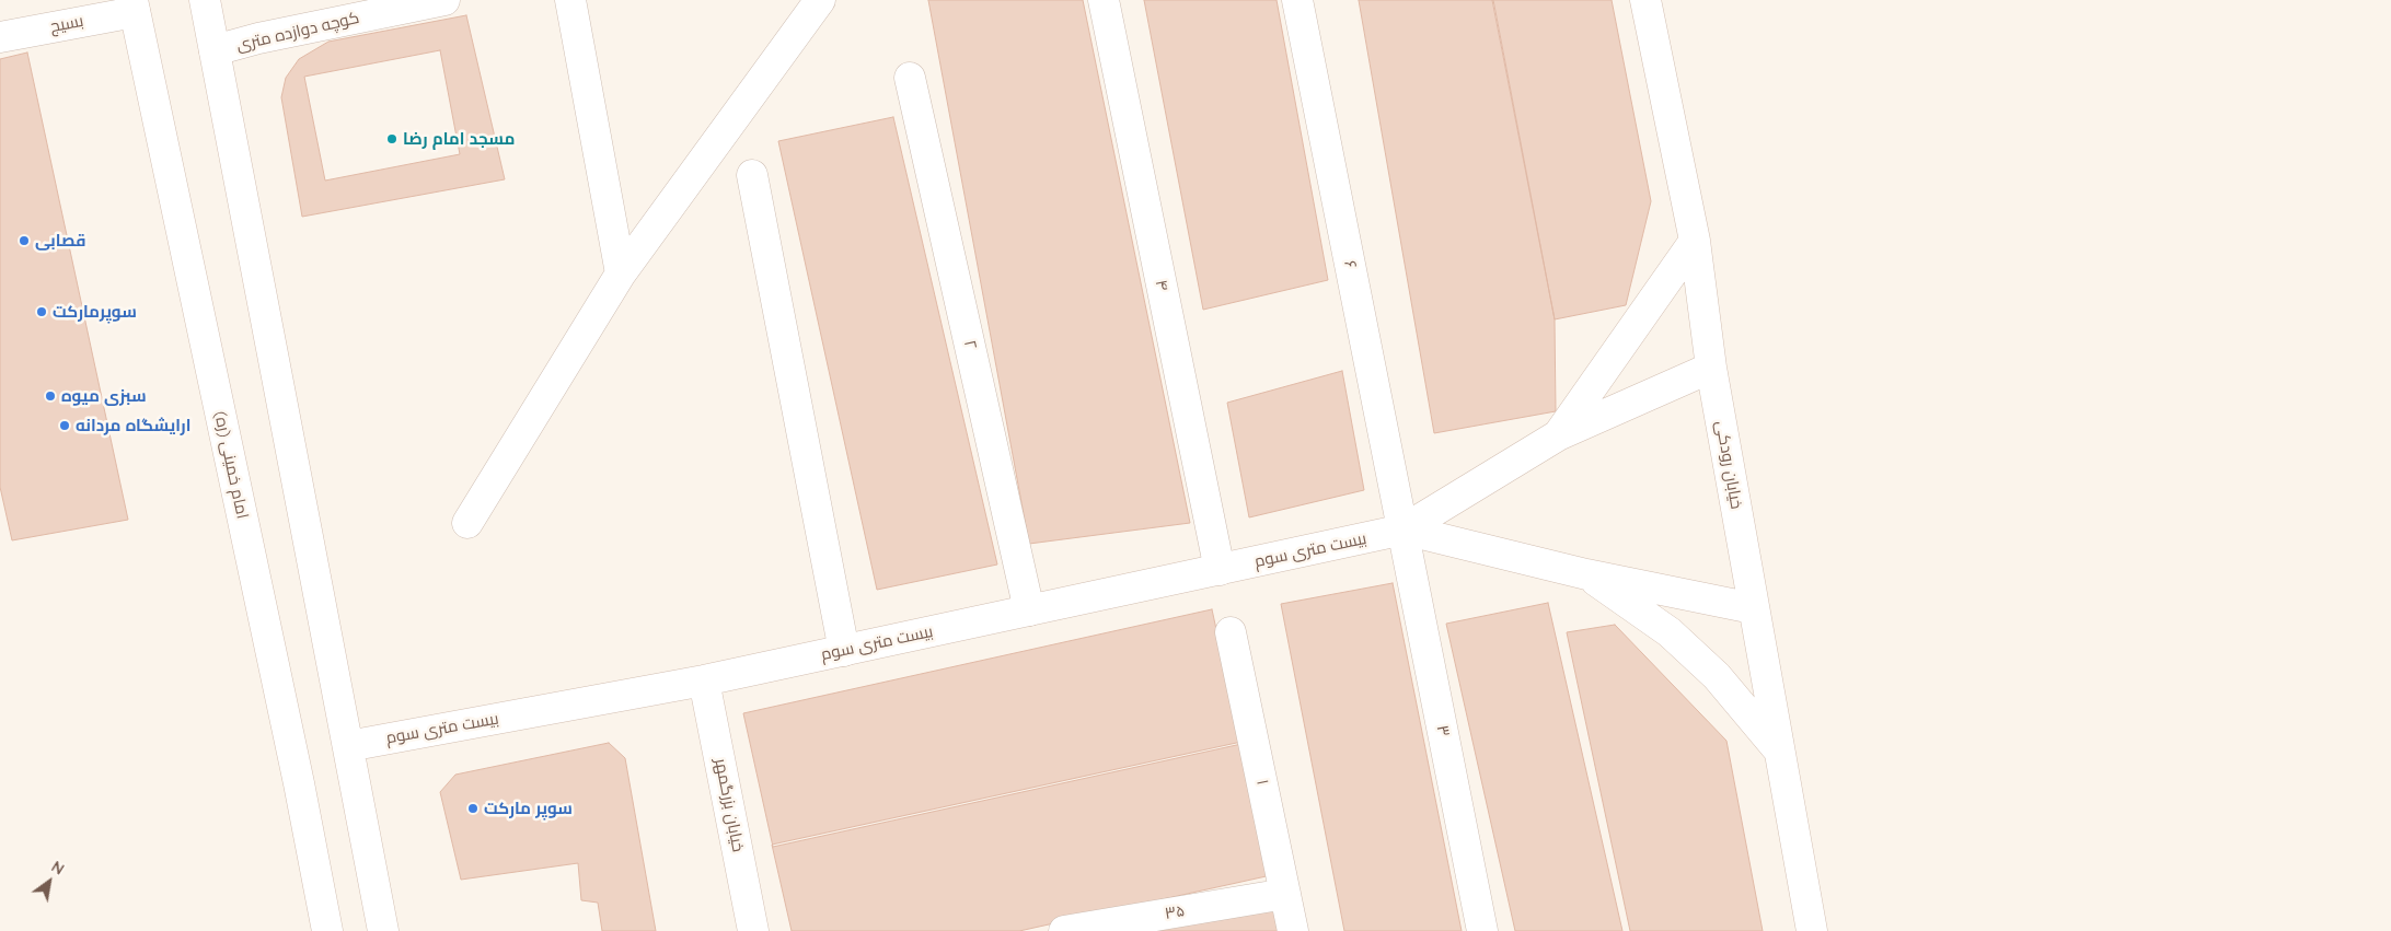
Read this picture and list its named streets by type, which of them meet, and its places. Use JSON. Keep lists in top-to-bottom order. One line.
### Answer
{"streets":{"main road":["بسیج","کوچه دوازده متری","۶","۴","۲","امام خمینی (ره)","خیابان رودکی","بیست متری سوم","۳","۱","خیابان بزرگمهر","۳۵"]},"crossings":[["بسیج","امام خمینی (ره)"],["۶","بیست متری سوم"],["۶","۳"],["۴","بیست متری سوم"],["۲","بیست متری سوم"],["خیابان رودکی","بیست متری سوم"],["بیست متری سوم","۳"],["بیست متری سوم","خیابان بزرگمهر"],["۱","۳۵"]],"places":["مسجد امام رضا","قصابی","سوپرمارکت","سبزی میوه","ارایشگاه مردانه","سوپر مارکت"],"north":"top right"}
